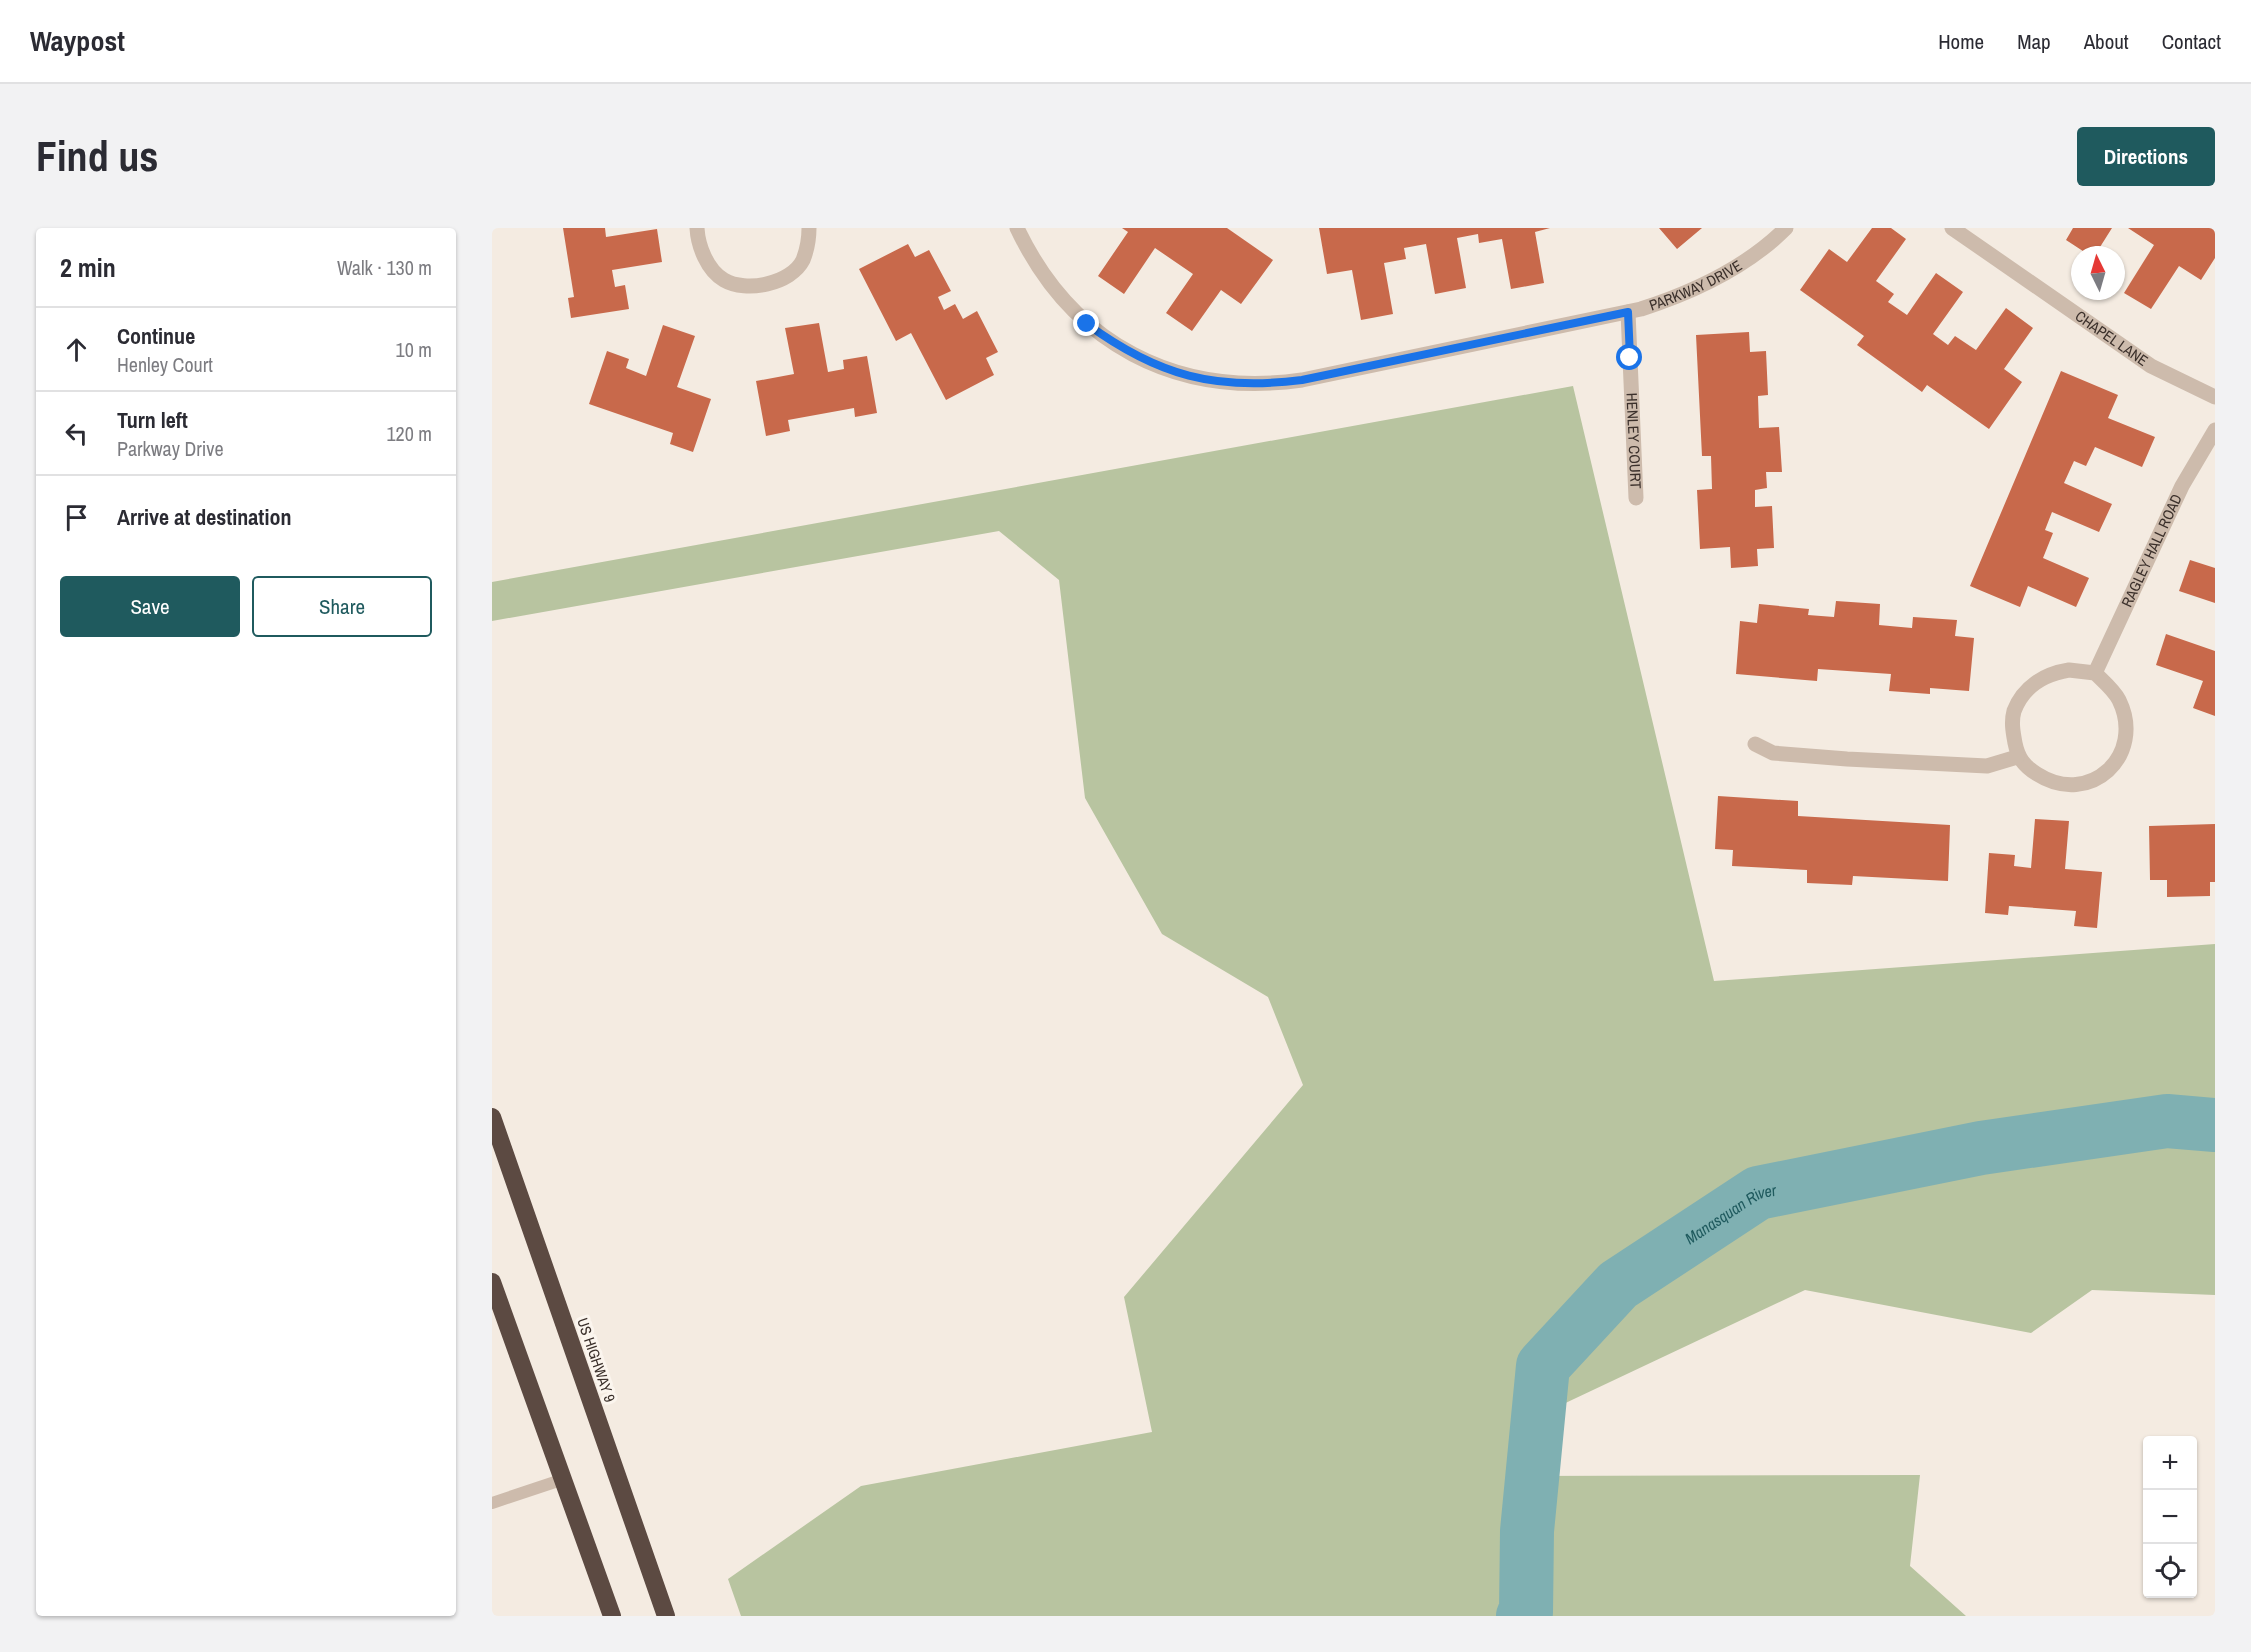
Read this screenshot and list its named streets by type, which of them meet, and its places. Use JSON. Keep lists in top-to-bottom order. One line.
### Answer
{"streets":{"highway":["US HIGHWAY 9"],"street":["PARKWAY DRIVE","CHAPEL LANE","HENLEY COURT","RAGLEY HALL ROAD"]},"crossings":[["PARKWAY DRIVE","HENLEY COURT"]],"water":["Manasquan River"],"north":"top","page":{"header":"Waypost","nav":["Home","Map","About","Contact"],"buttons":["Directions",["Save","Share"]],"title":"Find us","heading":["2 min","Walk · 130 m"],"list":[["Continue","Henley Court","10 m"],["Turn left","Parkway Drive","120 m"],"Arrive at destination"],"map_buttons":["+","−"]}}
